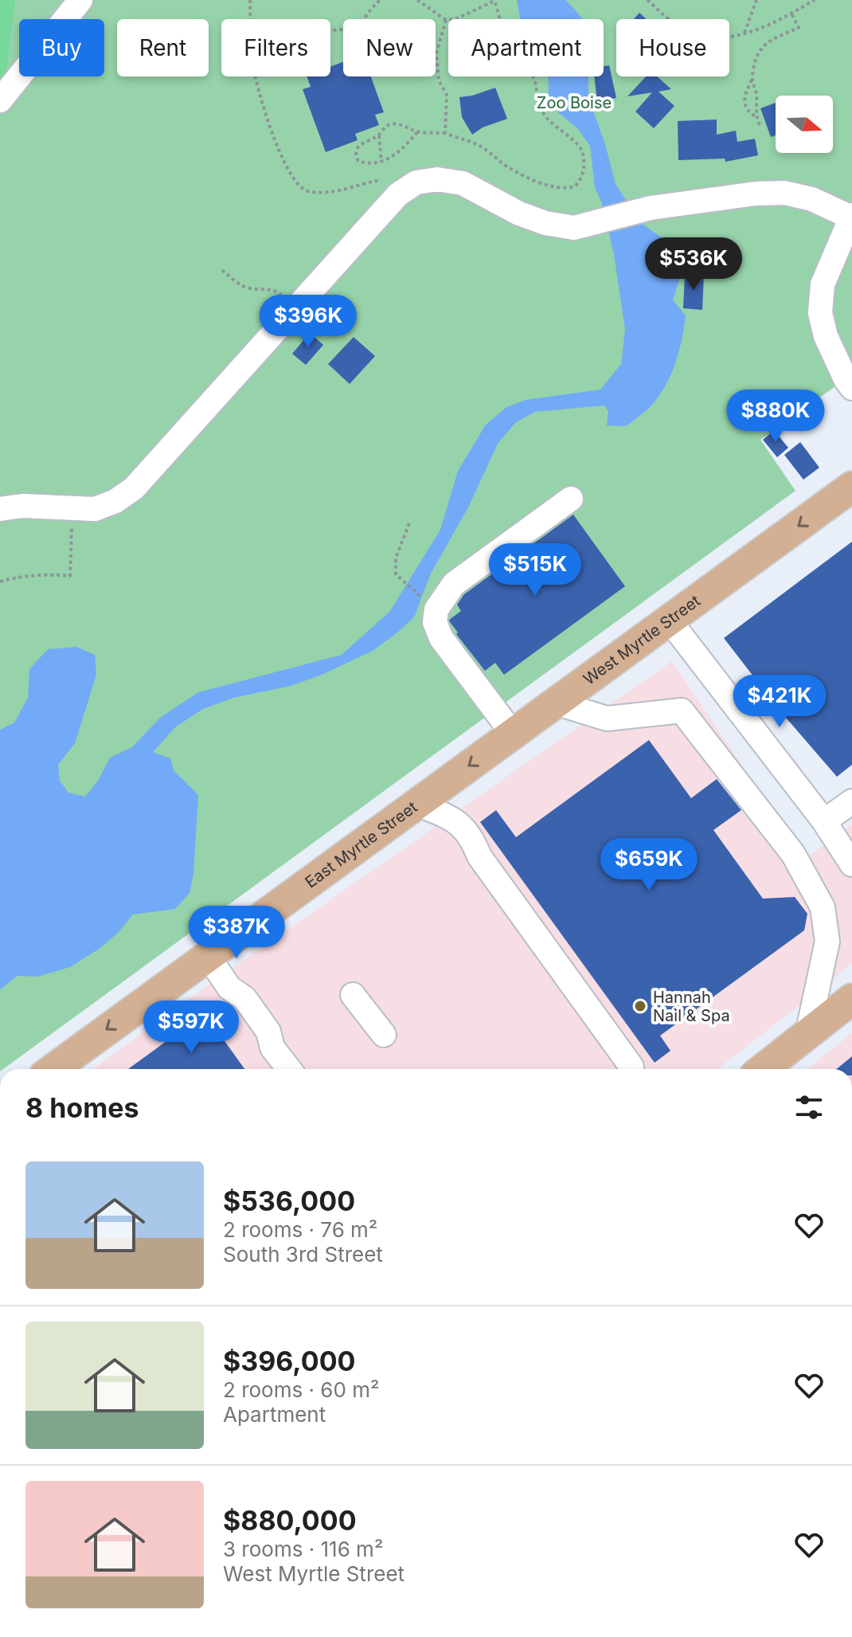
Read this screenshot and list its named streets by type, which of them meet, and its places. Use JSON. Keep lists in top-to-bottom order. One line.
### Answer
{"streets":{"main road":["West Myrtle Street","East Myrtle Street"]},"crossings":[["West Myrtle Street","East Myrtle Street"]],"one_way":["West Myrtle Street","East Myrtle Street"],"parks":["Zoo Boise"],"places":["Hannah Nail & Spa"],"north":"right","page":{"chip":["Buy","Rent","Filters","New","Apartment","House"],"price":["$536K","$396K","$880K","$515K","$421K","$659K","$387K","$597K"],"heading":"8 homes","list":[{"name":"$536,000","note":"2 rooms · 76 m² · South 3rd Street"},{"name":"$396,000","note":"2 rooms · 60 m² · Apartment"},{"name":"$880,000","note":"3 rooms · 116 m² · West Myrtle Street"}]}}
